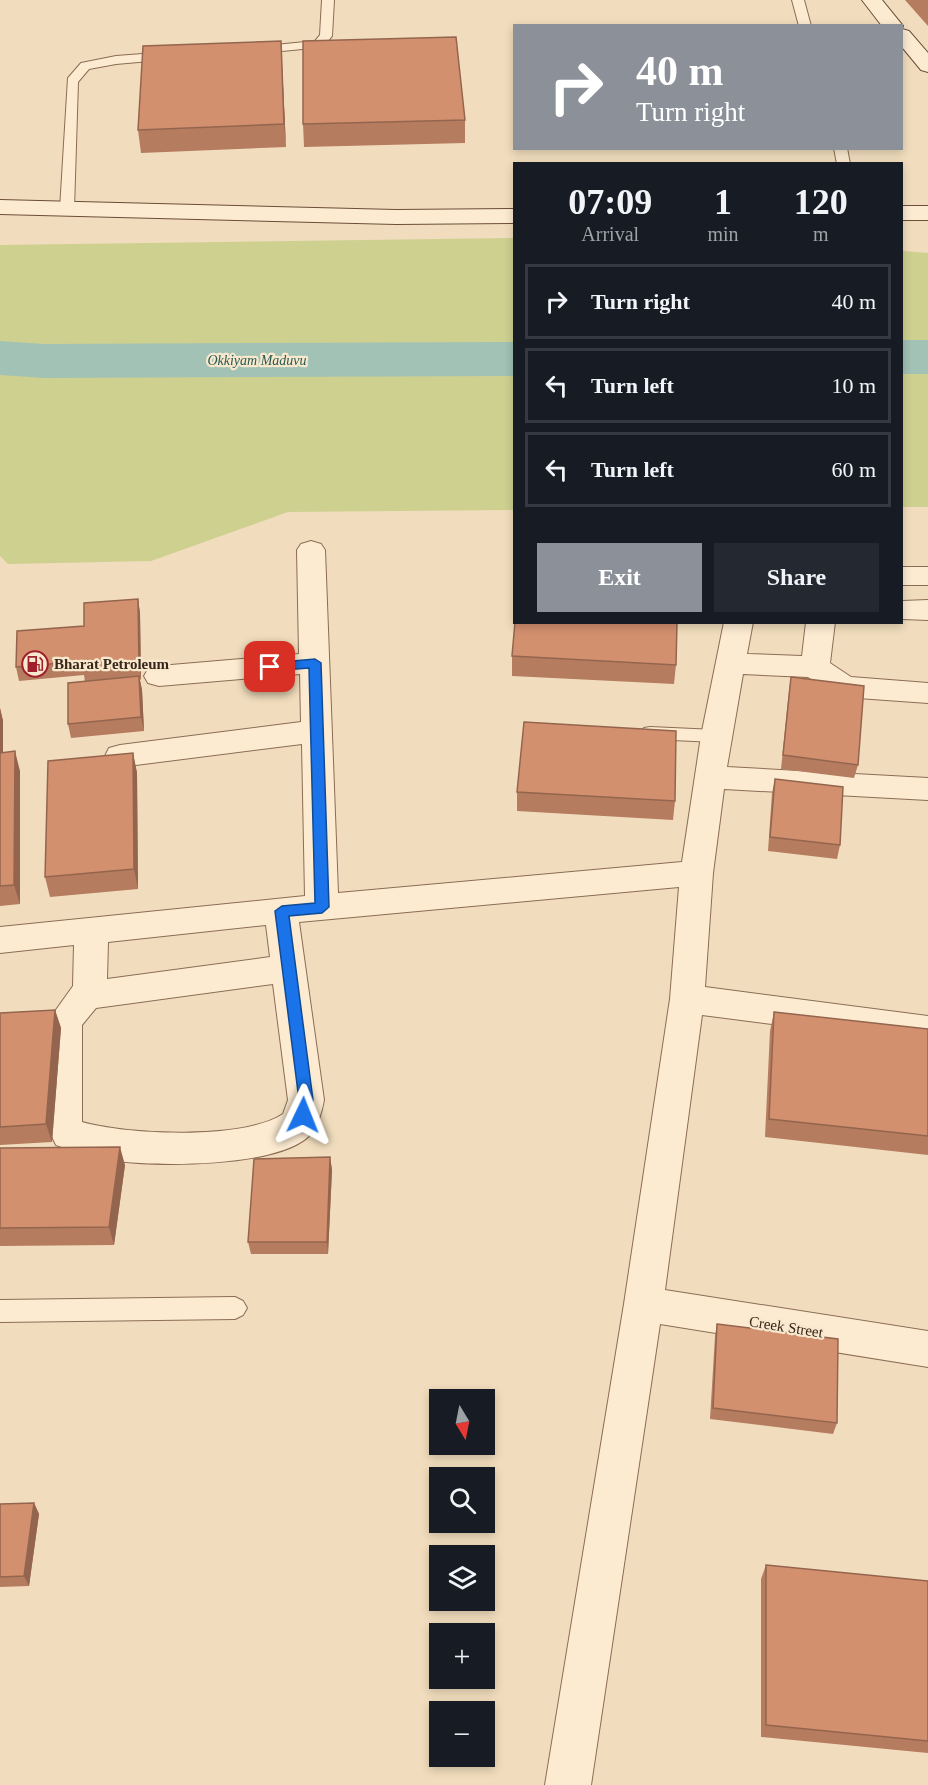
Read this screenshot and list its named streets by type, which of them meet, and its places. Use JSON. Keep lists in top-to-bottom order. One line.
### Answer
{"streets":{"street":["Creek Street"]},"water":["Okkiyam Maduvu"],"places":{"fuel station":["Bharat Petroleum"]},"north":"bottom","page":{"turn":["40 m","Turn right"],"eta":["07:09","Arrival","1","min","120","m"],"list":[{"name":"Turn right","value":"40 m"},{"name":"Turn left","value":"10 m"},{"name":"Turn left","value":"60 m"}],"buttons":["Exit","Share"],"map_buttons":["+","−"]}}
